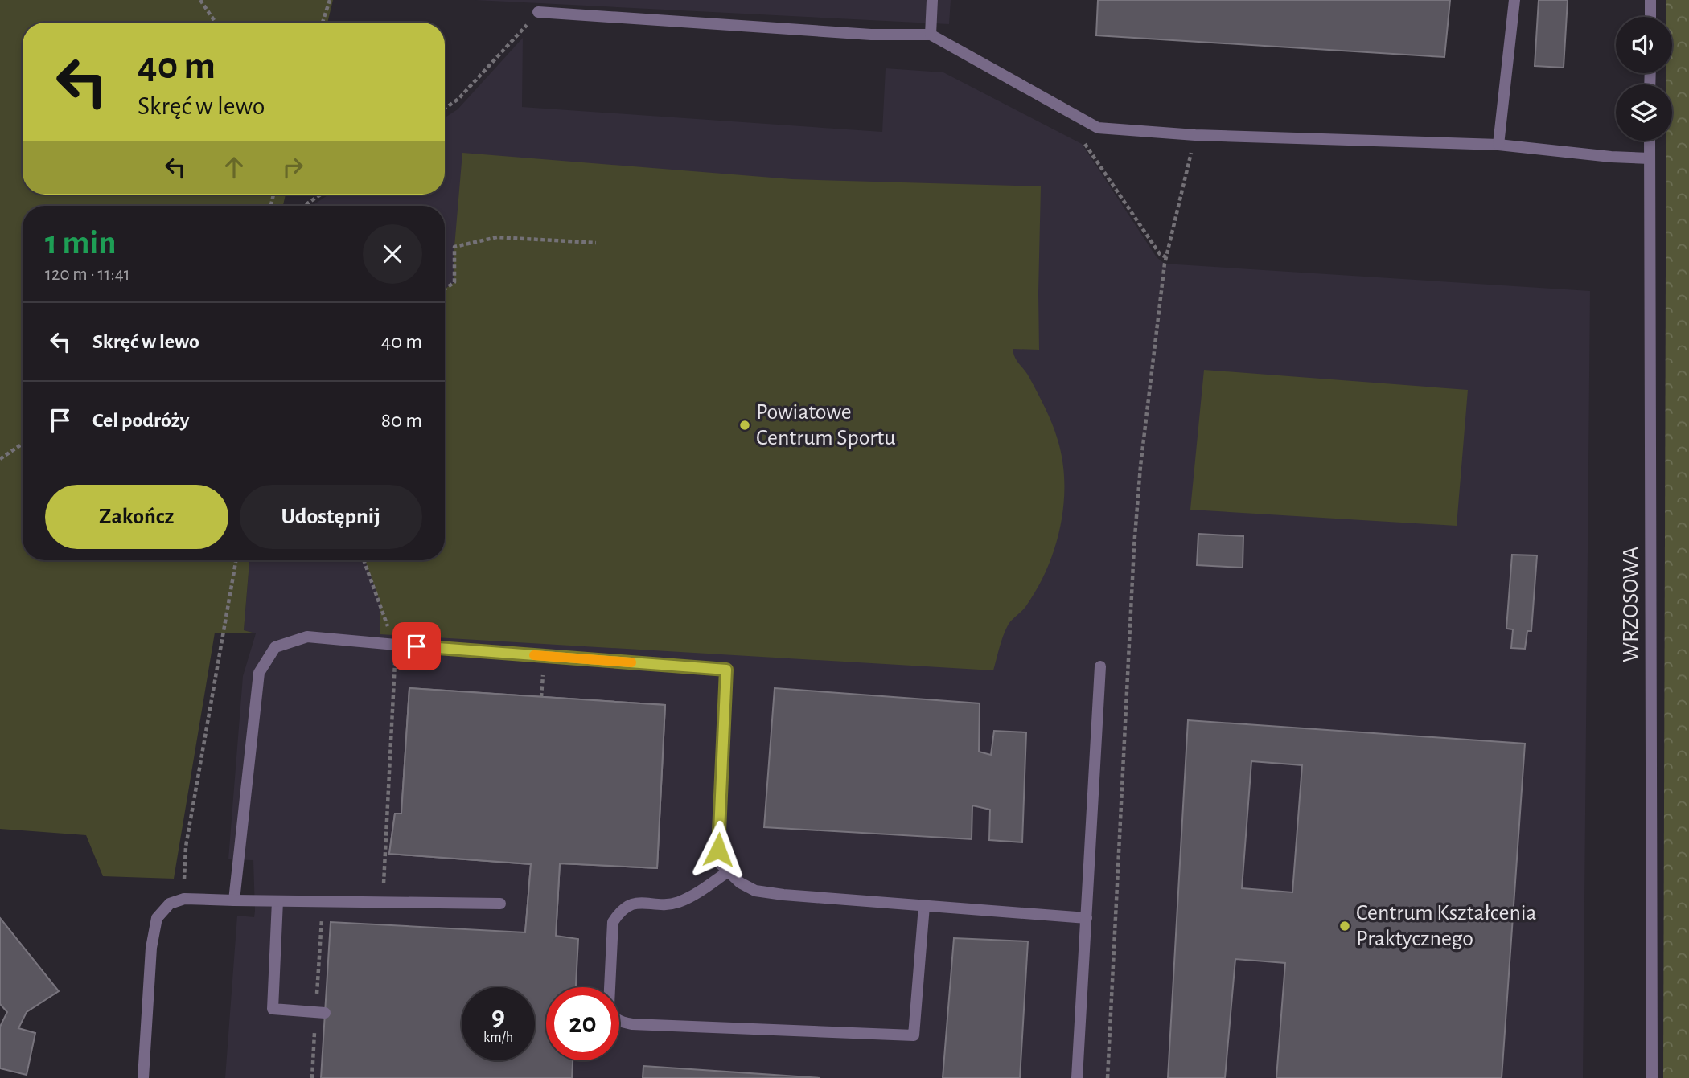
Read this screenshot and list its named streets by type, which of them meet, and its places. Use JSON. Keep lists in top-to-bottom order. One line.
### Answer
{"streets":{"street":["WRZOSOWA"]},"places":["Powiatowe Centrum Sportu","Centrum Kształcenia Praktycznego"],"page":{"turn":["40 m","Skręć w lewo"],"heading":["1 min","120 m · 11:41"],"list":[{"name":"Skręć w lewo","value":"40 m"},{"name":"Cel podróży","value":"80 m"}],"buttons":["Zakończ","Udostępnij"],"speed":"9 km/h","limit":"20"}}
